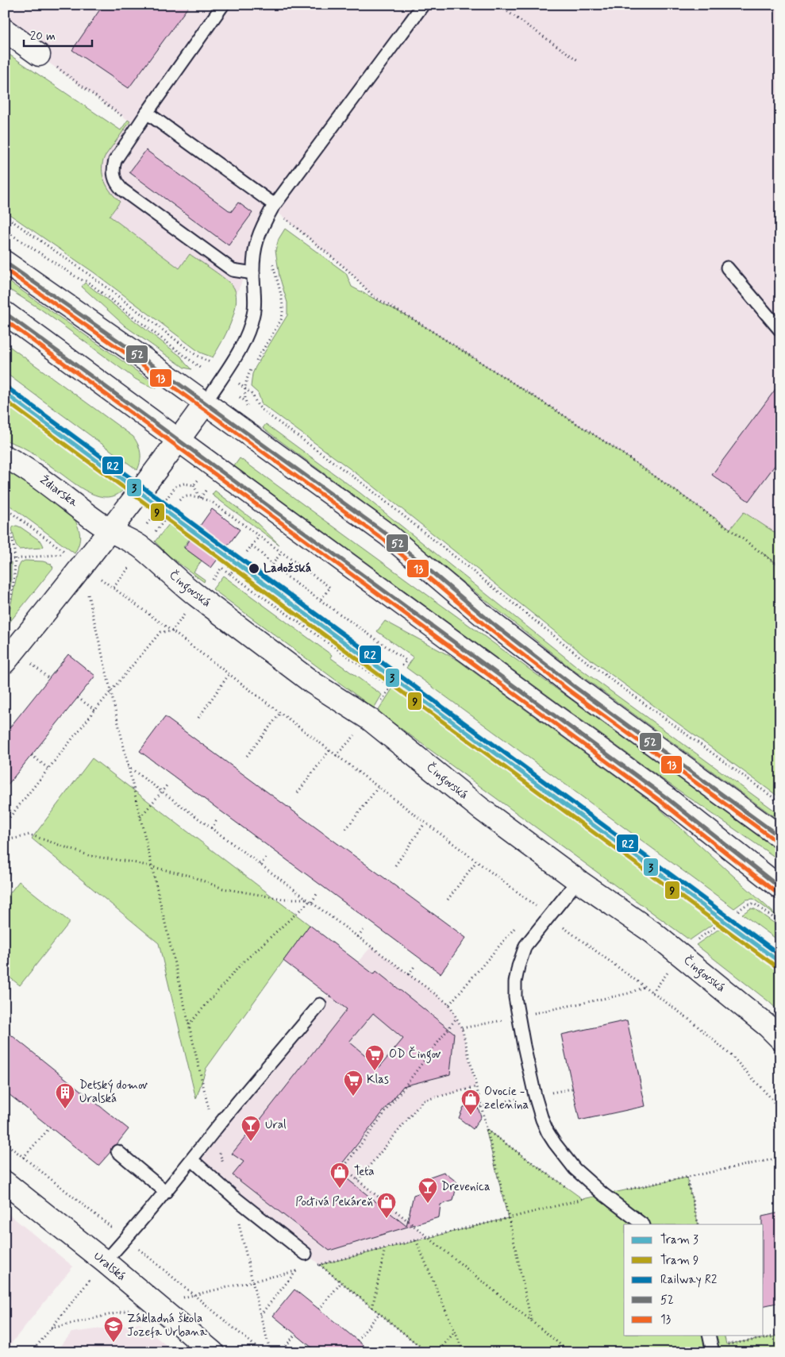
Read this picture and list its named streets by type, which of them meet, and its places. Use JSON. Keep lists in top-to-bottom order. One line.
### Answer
{"streets":{"main road":["Ždiarska","Čingovská","Uralská"]},"crossings":[["Ždiarska","Čingovská"]],"places":{"other":["Ladožská"],"supermarket":["OD Čingov","Klas"],"building":["Detský domov Uralská"],"shop":["Ovocie - zelenina","Teta","Poctivá Pekáreň"],"bar":["Ural","Drevenica"],"school or university":["Základná škola Jozefa Urbana"]},"lines":["transit line 52","transit line 13","rail line R2","tram line 3","tram line 9"],"legend":["Tram 3","Tram 9","Railway R2","52","13"],"scale_bar":"20 m"}
